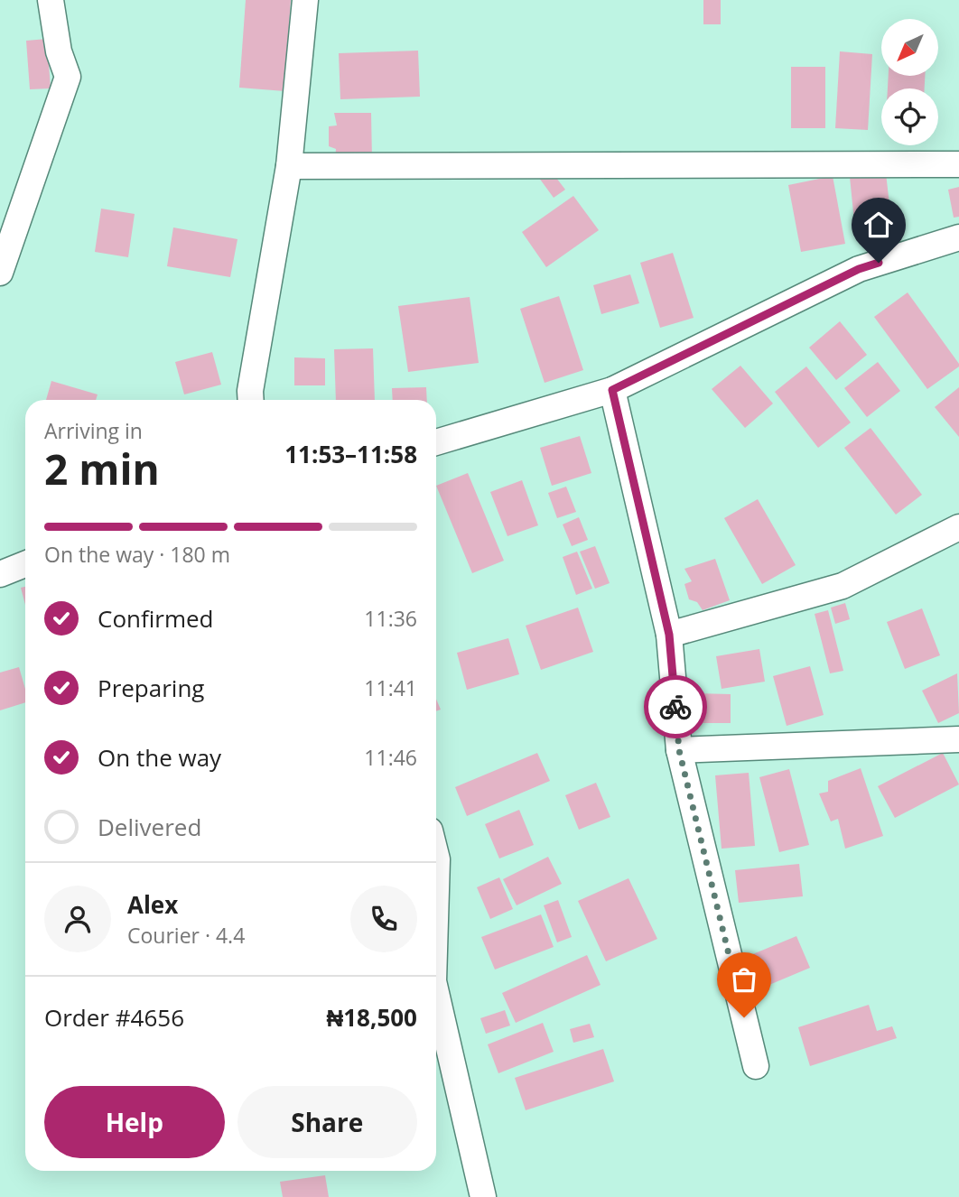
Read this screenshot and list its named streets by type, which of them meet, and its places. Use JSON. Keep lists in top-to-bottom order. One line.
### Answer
{"north":"bottom left","page":{"heading":["2 min","Arriving in","11:53–11:58"],"panel":["Alex","Courier · 4.4","Order #4656","₦18,500"],"bar":"On the way · 180 m","list":[["Confirmed","11:36"],["Preparing","11:41"],["On the way","11:46"],"Delivered"],"buttons":["Help","Share"]}}
